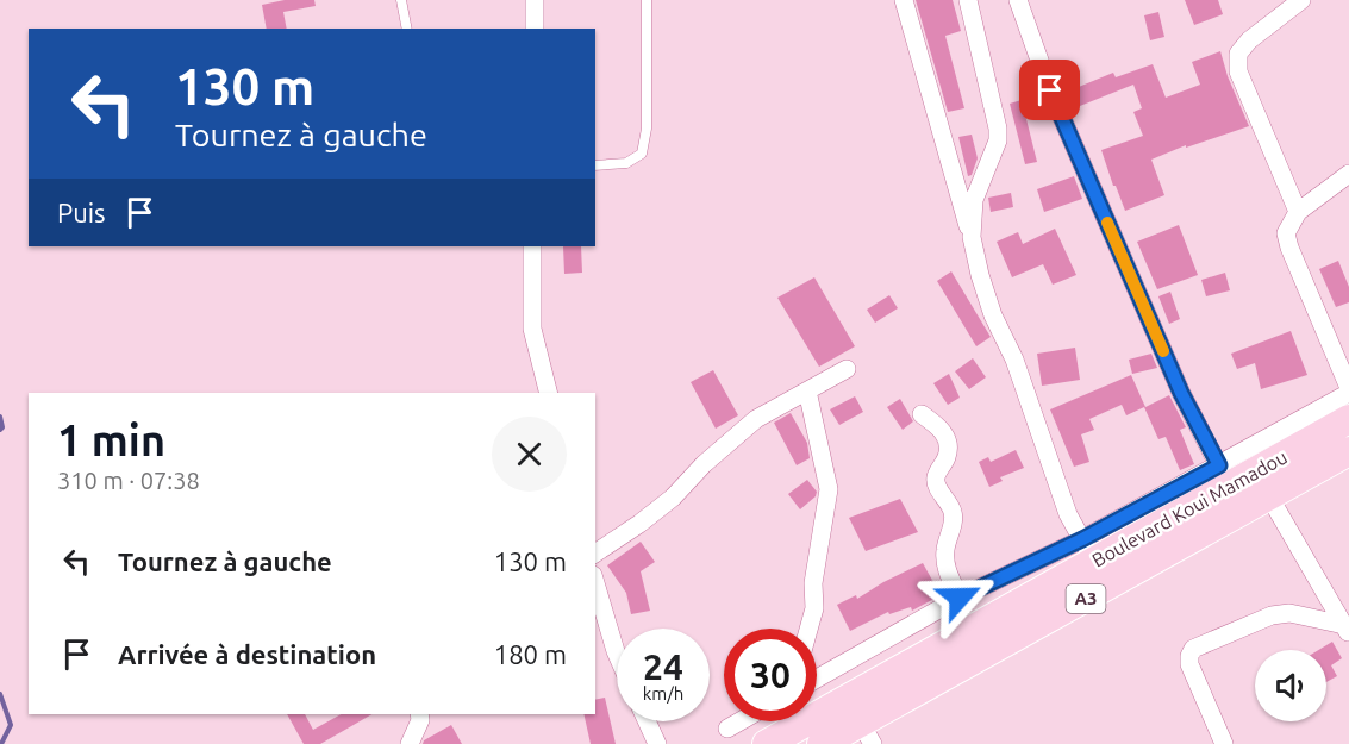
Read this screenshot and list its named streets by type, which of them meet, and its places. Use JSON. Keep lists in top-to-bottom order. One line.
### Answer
{"streets":{"main road":["Boulevard Koui Mamadou","A3"]},"page":{"turn":["130 m","Tournez à gauche"],"then":"Puis","heading":["1 min","310 m · 07:38"],"list":[{"name":"Tournez à gauche","value":"130 m"},{"name":"Arrivée à destination","value":"180 m"}],"speed":"24 km/h","limit":"30"}}
